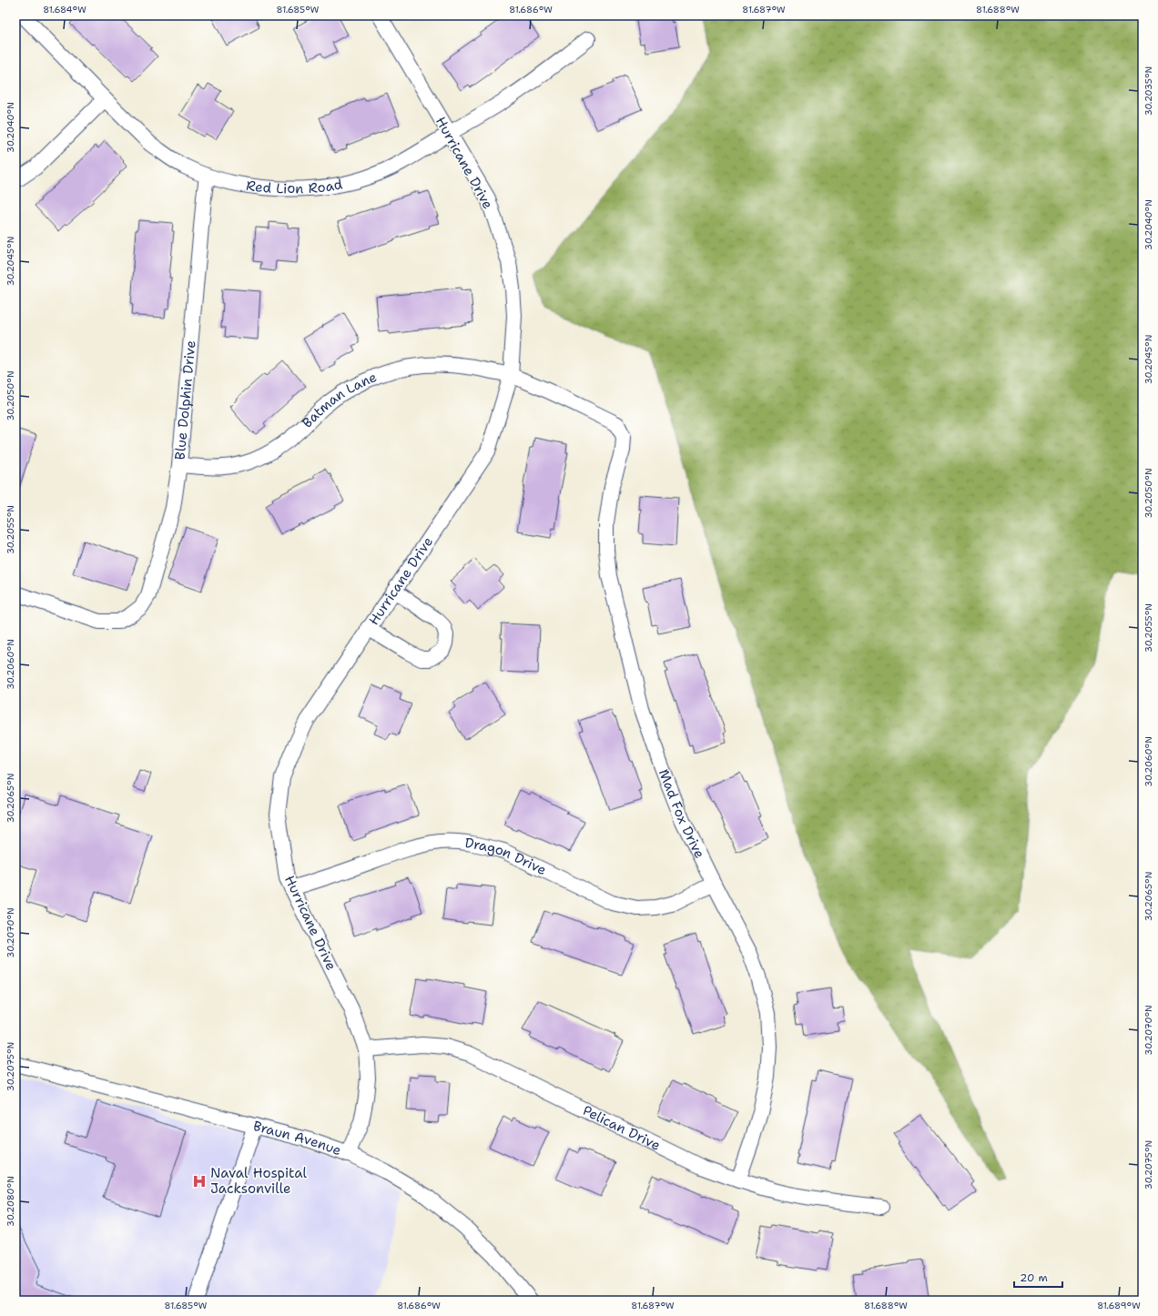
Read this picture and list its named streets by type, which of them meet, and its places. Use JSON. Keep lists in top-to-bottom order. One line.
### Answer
{"streets":{"street":["Hurricane Drive","Red Lion Road","Blue Dolphin Drive","Batman Lane","Mad Fox Drive","Dragon Drive","Pelican Drive","Braun Avenue"]},"crossings":[["Hurricane Drive","Red Lion Road"],["Hurricane Drive","Batman Lane"],["Hurricane Drive","Dragon Drive"],["Hurricane Drive","Pelican Drive"],["Hurricane Drive","Braun Avenue"],["Red Lion Road","Blue Dolphin Drive"],["Blue Dolphin Drive","Batman Lane"],["Batman Lane","Mad Fox Drive"],["Mad Fox Drive","Dragon Drive"],["Mad Fox Drive","Pelican Drive"]],"places":{"hospital":["Naval Hospital Jacksonville"]},"scale_bar":"20 m","coordinates":["81.684°W","81.685°W","81.686°W","81.687°W","81.688°W","30.2035°N","30.2040°N","30.2045°N","30.2050°N","30.2055°N","30.2060°N","30.2065°N","30.2070°N","30.2075°N","30.2080°N","81.689°W"]}
